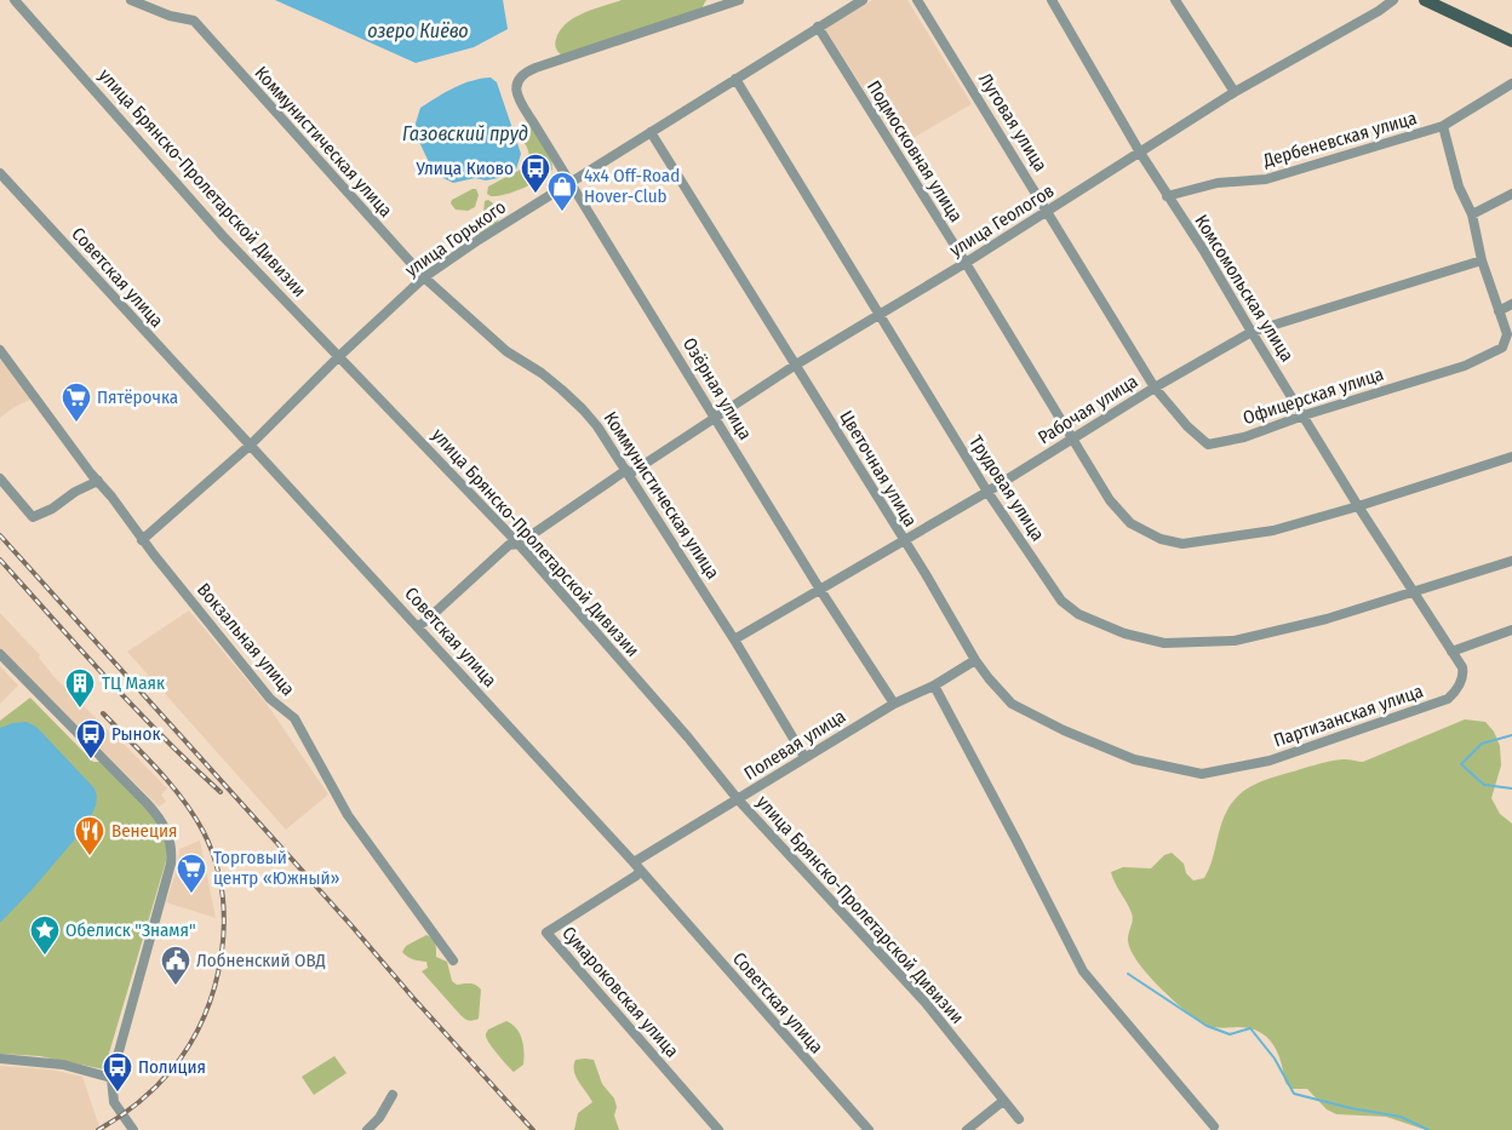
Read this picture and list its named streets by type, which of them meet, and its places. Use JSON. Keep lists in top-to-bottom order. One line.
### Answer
{"streets":{"street":["Луговая улица","Дербеневская улица","Коммунистическая улица","Подмосковная улица","улица Брянско-Пролетарской Дивизии","улица Геологов","улица Горького","Советская улица","Комсомольская улица","Озёрная улица","Офицерская улица","Рабочая улица","Цветочная улица","Трудовая улица","Вокзальная улица","Партизанская улица","Полевая улица","Сумароковская улица"]},"crossings":[["Луговая улица","улица Геологов"],["Луговая улица","Офицерская улица"],["Луговая улица","Рабочая улица"],["Дербеневская улица","Комсомольская улица"],["Коммунистическая улица","улица Геологов"],["Коммунистическая улица","улица Горького"],["Коммунистическая улица","Рабочая улица"],["Коммунистическая улица","Полевая улица"],["Подмосковная улица","улица Геологов"],["Подмосковная улица","улица Горького"],["Подмосковная улица","Комсомольская улица"],["Подмосковная улица","Рабочая улица"],["улица Брянско-Пролетарской Дивизии","улица Геологов"],["улица Брянско-Пролетарской Дивизии","улица Горького"],["улица Брянско-Пролетарской Дивизии","Полевая улица"],["улица Геологов","Советская улица"],["улица Геологов","Комсомольская улица"],["улица Геологов","Озёрная улица"],["улица Геологов","Цветочная улица"],["улица Геологов","Трудовая улица"],["улица Горького","Советская улица"],["улица Горького","Озёрная улица"],["улица Горького","Цветочная улица"],["улица Горького","Трудовая улица"],["улица Горького","Вокзальная улица"],["Советская улица","Полевая улица"],["Советская улица","Сумароковская улица"],["Комсомольская улица","Офицерская улица"],["Комсомольская улица","Рабочая улица"],["Комсомольская улица","Трудовая улица"],["Комсомольская улица","Партизанская улица"],["Озёрная улица","Рабочая улица"],["Озёрная улица","Полевая улица"],["Офицерская улица","Рабочая улица"],["Рабочая улица","Цветочная улица"],["Рабочая улица","Трудовая улица"],["Цветочная улица","Партизанская улица"],["Цветочная улица","Полевая улица"],["Трудовая улица","Партизанская улица"],["Полевая улица","Сумароковская улица"]],"water":["озеро Киёво","Газовский пруд"],"places":{"bus stop":["Улица Киово","Рынок","Полиция"],"shop":["4x4 Off-Road Hover-Club"],"supermarket":["Пятёрочка","Торговый центр «Южный»"],"building":["ТЦ Маяк"],"restaurant":["Венеция"],"place":["Обелиск \"Знамя\""],"public building":["Лобненский ОВД"]}}
